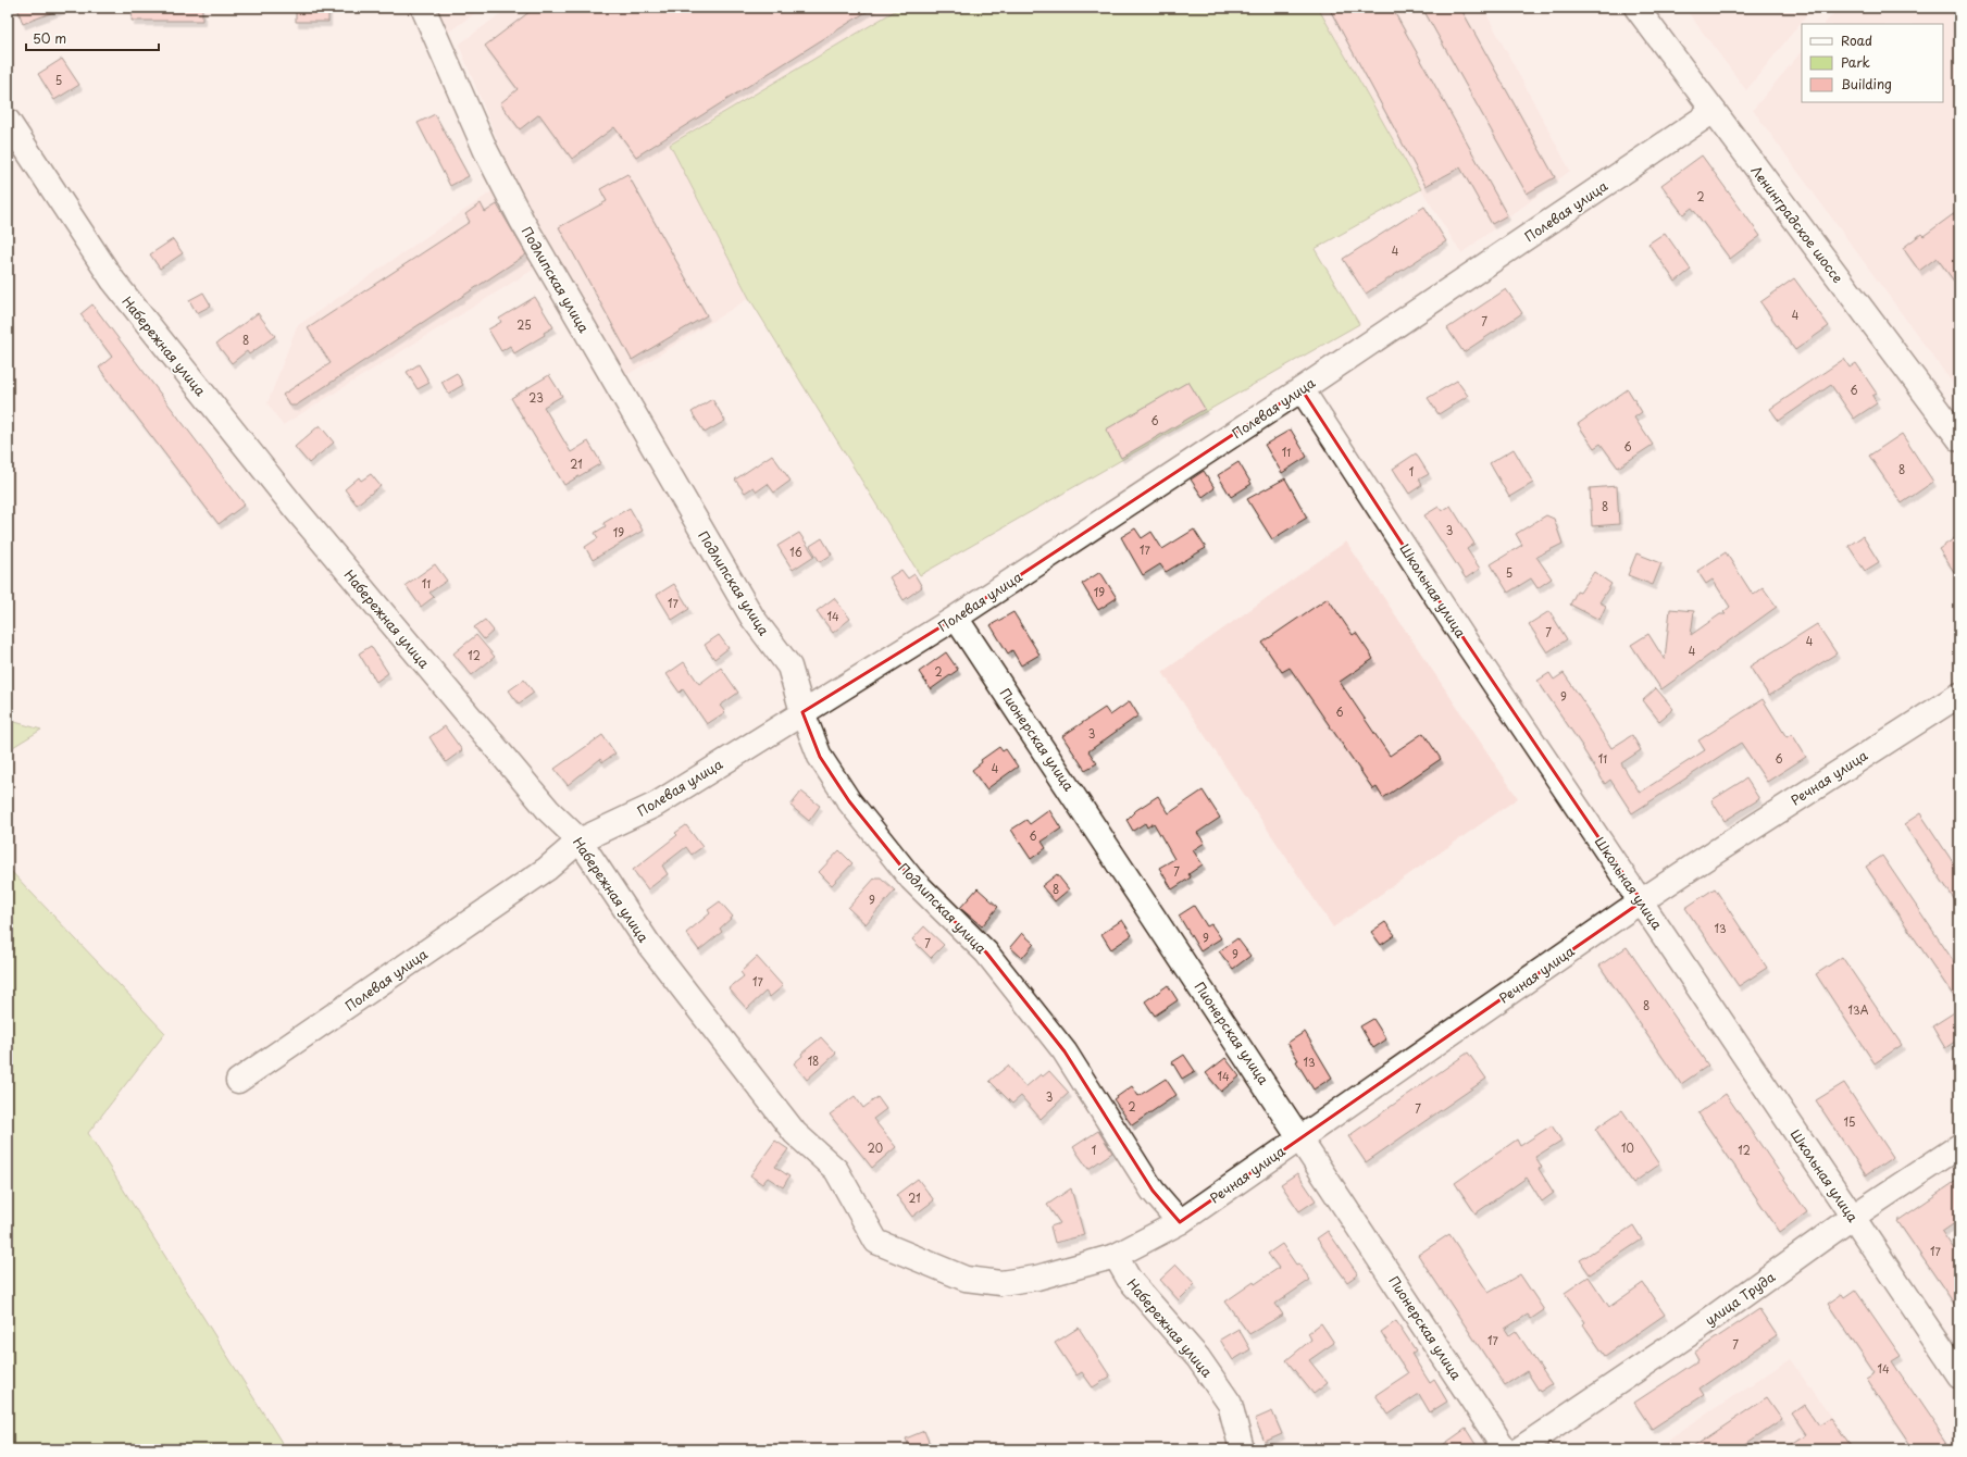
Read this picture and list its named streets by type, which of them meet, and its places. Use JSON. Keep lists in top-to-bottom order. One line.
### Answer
{"streets":{"street":["Полевая улица","Ленинградское шоссе","Подлипская улица","Набережная улица","Школьная улица","Пионерская улица","Речная улица","улица Труда"]},"crossings":[["Полевая улица","Ленинградское шоссе"],["Полевая улица","Подлипская улица"],["Полевая улица","Набережная улица"],["Полевая улица","Школьная улица"],["Полевая улица","Пионерская улица"],["Подлипская улица","Речная улица"],["Набережная улица","Речная улица"],["Школьная улица","Речная улица"],["Школьная улица","улица Труда"],["Пионерская улица","Речная улица"]],"house_numbers":["5","2","4","4","7","25","8","6","23","6","6","11","21","8","1","8","3","19","17","16","5","11","19","17","14","7","4","4","12","2","9","6","3","11","6","4","6","7","8","9","13","9","7","9","17","8","13А","18","13","14","3","2","7","15","20","10","1","12","21","17","17","7","14"],"legend":["Road","Park","Building"],"scale_bar":"50 m"}
